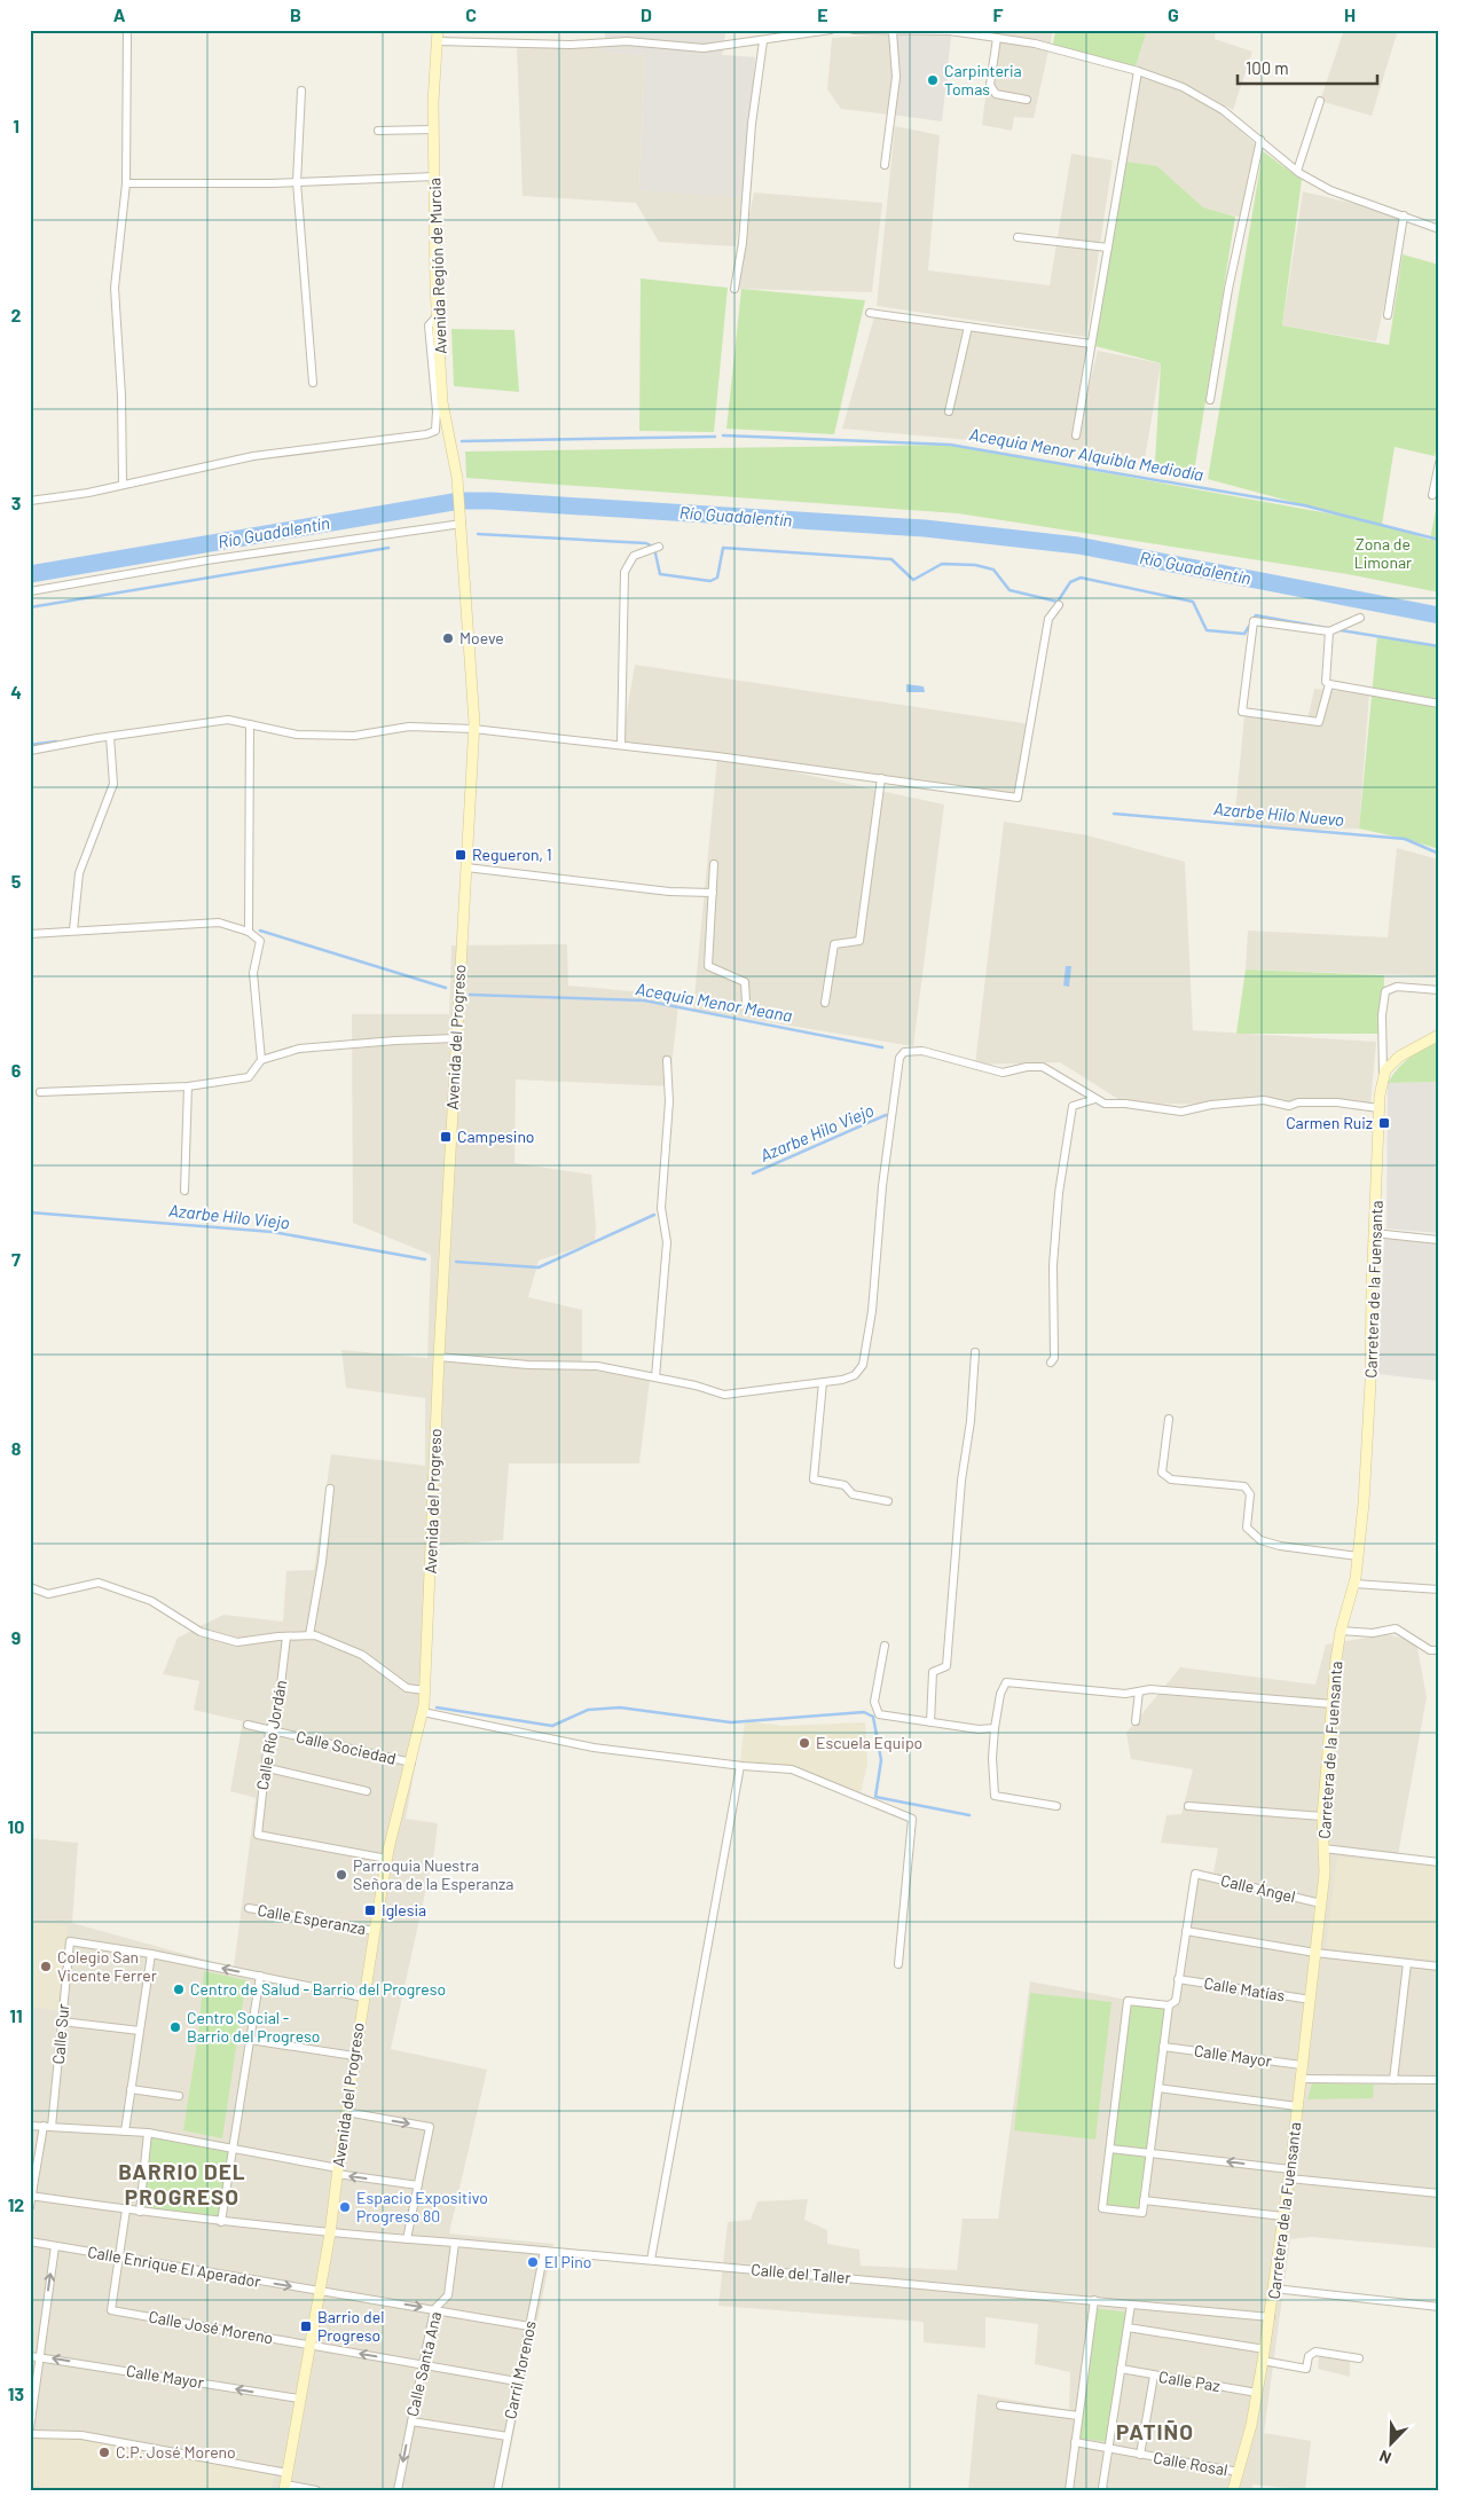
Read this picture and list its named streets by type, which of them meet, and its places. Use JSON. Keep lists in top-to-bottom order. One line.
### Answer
{"streets":{"main road":["Avenida Región de Murcia","Avenida del Progreso","Carretera de la Fuensanta"],"street":["Calle Río Jordán","Calle Sociedad","Calle Ángel","Calle Esperanza","Calle Matías","Calle Sur","Calle Mayor","Calle Enrique El Aperador","Calle del Taller","Calle José Moreno","Calle Santa Ana","Carril Morenos","Calle Paz","Calle Rosal"]},"crossings":[["Avenida Región de Murcia","Avenida del Progreso"],["Avenida del Progreso","Calle Río Jordán"],["Avenida del Progreso","Calle Sociedad"],["Avenida del Progreso","Calle Esperanza"],["Avenida del Progreso","Calle Mayor"],["Avenida del Progreso","Calle Enrique El Aperador"],["Avenida del Progreso","Calle del Taller"],["Avenida del Progreso","Calle José Moreno"],["Carretera de la Fuensanta","Calle Ángel"],["Carretera de la Fuensanta","Calle Matías"],["Carretera de la Fuensanta","Calle Mayor"],["Carretera de la Fuensanta","Calle del Taller"],["Carretera de la Fuensanta","Calle Paz"],["Carretera de la Fuensanta","Calle Rosal"],["Calle Río Jordán","Calle Sociedad"],["Calle Enrique El Aperador","Calle José Moreno"],["Calle Enrique El Aperador","Calle Santa Ana"],["Calle Enrique El Aperador","Carril Morenos"],["Calle del Taller","Calle Santa Ana"],["Calle del Taller","Carril Morenos"],["Calle José Moreno","Calle Santa Ana"],["Calle José Moreno","Carril Morenos"]],"one_way":["Calle Mayor","Calle Enrique El Aperador"],"districts":["BARRIO DEL PROGRESO","PATIÑO"],"water":["Acequia Menor Alquibla Mediodía","Río Guadalentín","Azarbe Hilo Nuevo","Acequia Menor Meana","Azarbe Hilo Viejo"],"parks":["Zona de Limonar"],"places":{"other":["Carpinteria Tomas","Moeve","Escuela Equipo","Parroquia Nuestra Señora de la Esperanza","Colegio San Vicente Ferrer","Centro de Salud - Barrio del Progreso","Centro Social - Barrio del Progreso","Espacio Expositivo Progreso 80","El Pino","C.P. José Moreno"],"transit":["Regueron, 1","Carmen Ruiz","Campesino","Iglesia","Barrio del Progreso"]},"scale_bar":"100 m","north":"bottom left","grid":{"columns":["A","B","C","D","E","F","G","H"],"rows":["1","2","3","4","5","6","7","8","9","10","11","12","13"]}}
